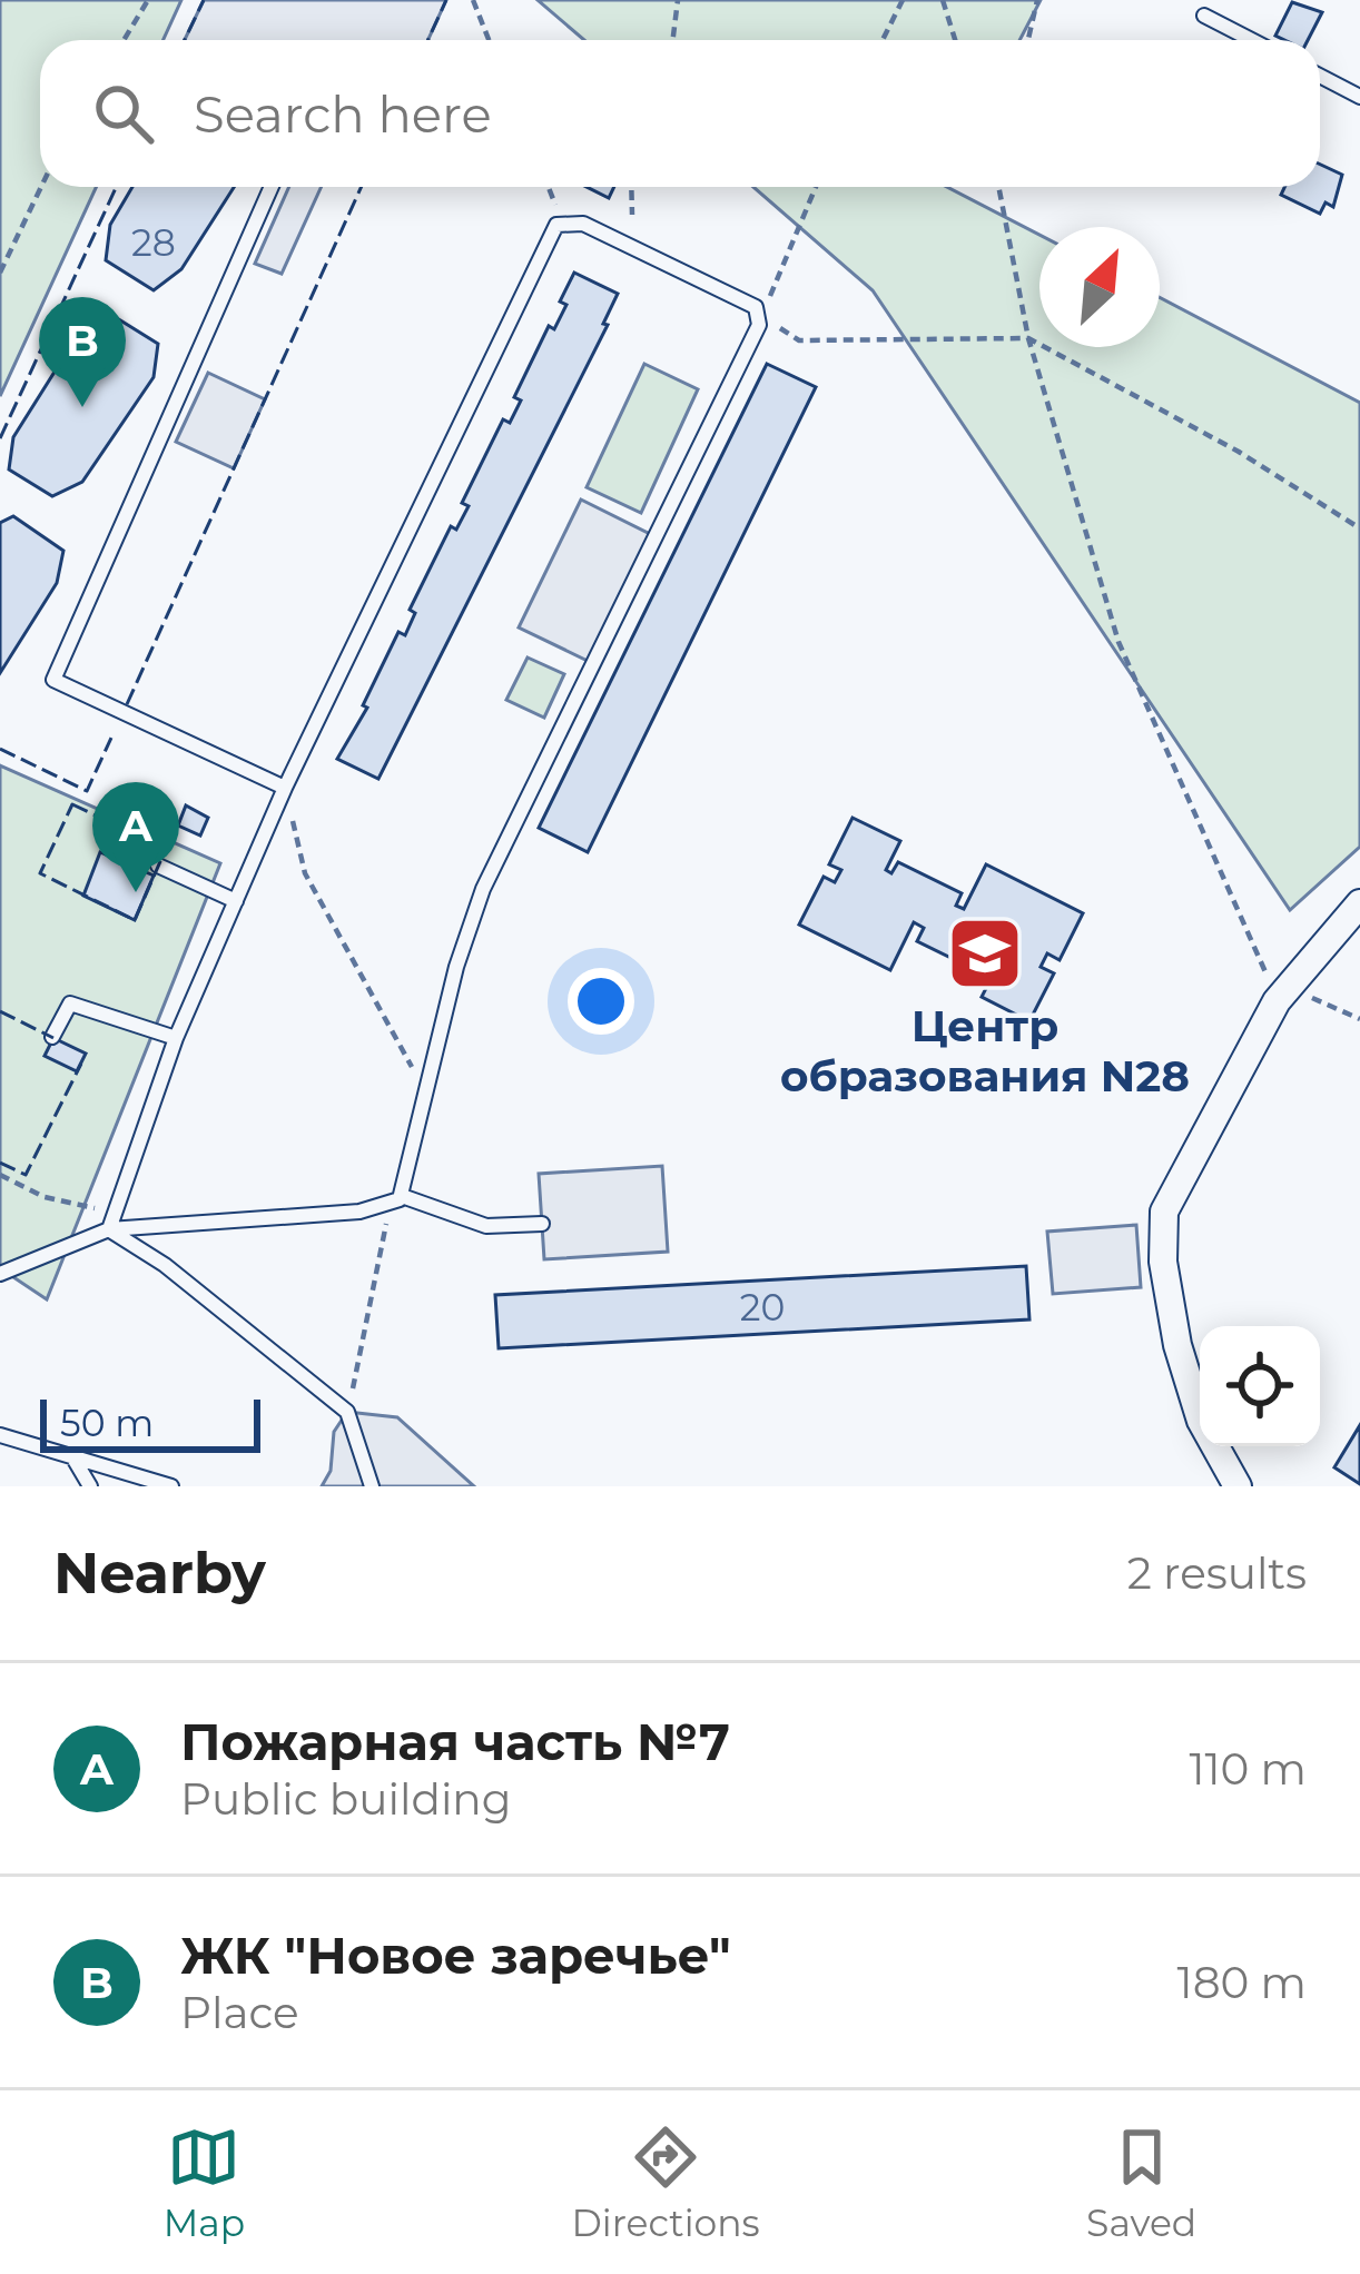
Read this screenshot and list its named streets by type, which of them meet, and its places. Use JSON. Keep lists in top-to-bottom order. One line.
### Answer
{"places":{"school or university":["Центр образования N28"]},"house_numbers":["28","20"],"scale_bar":"50 m","north":"top right","page":{"search":"Search here","pins":["B","A"],"scale":"50 m","heading":["Nearby","2 results"],"list":[{"mark":"A","name":"Пожарная часть №7","note":"Public building","value":"110 m"},{"mark":"B","name":"ЖК \"Новое заречье\"","note":"Place","value":"180 m"}],"nav":["Map","Directions","Saved"]}}
